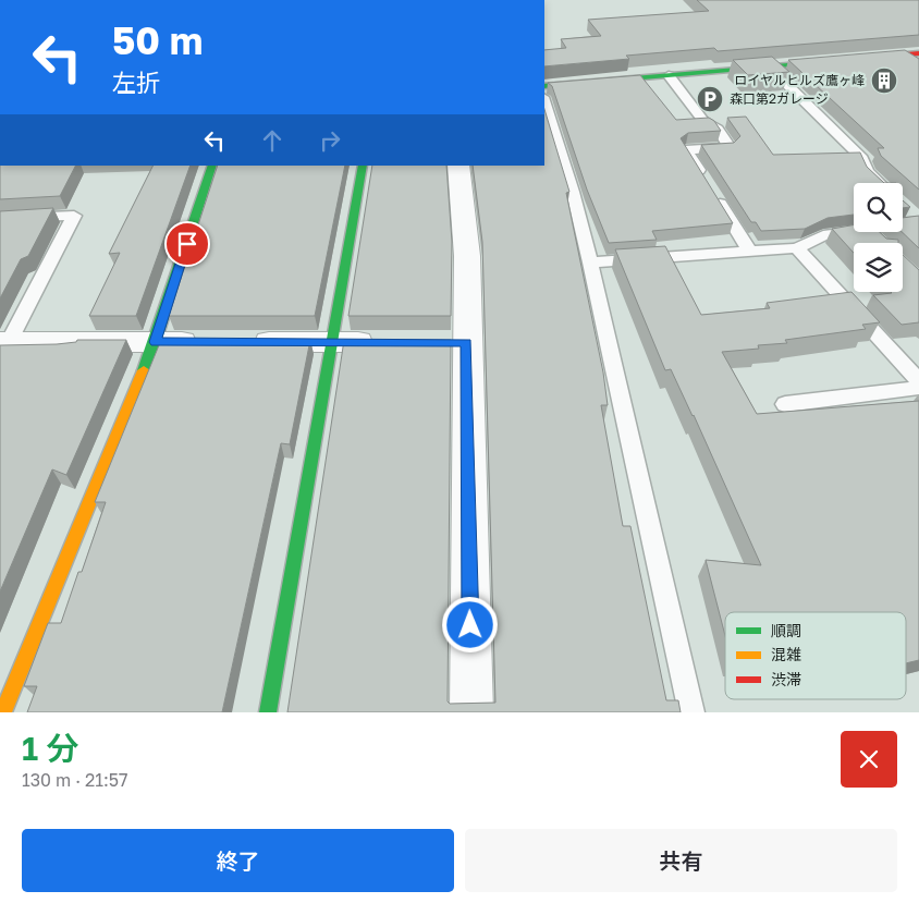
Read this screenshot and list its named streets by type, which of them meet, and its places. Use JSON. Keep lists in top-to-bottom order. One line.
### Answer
{"places":{"building":["ロイヤルヒルズ鷹ヶ峰"],"parking":["森口第2ガレージ"]},"legend":["順調","混雑","渋滞"],"page":{"turn":["50 m","左折"],"heading":["1 分","130 m · 21:57"],"buttons":["終了","共有"]}}
